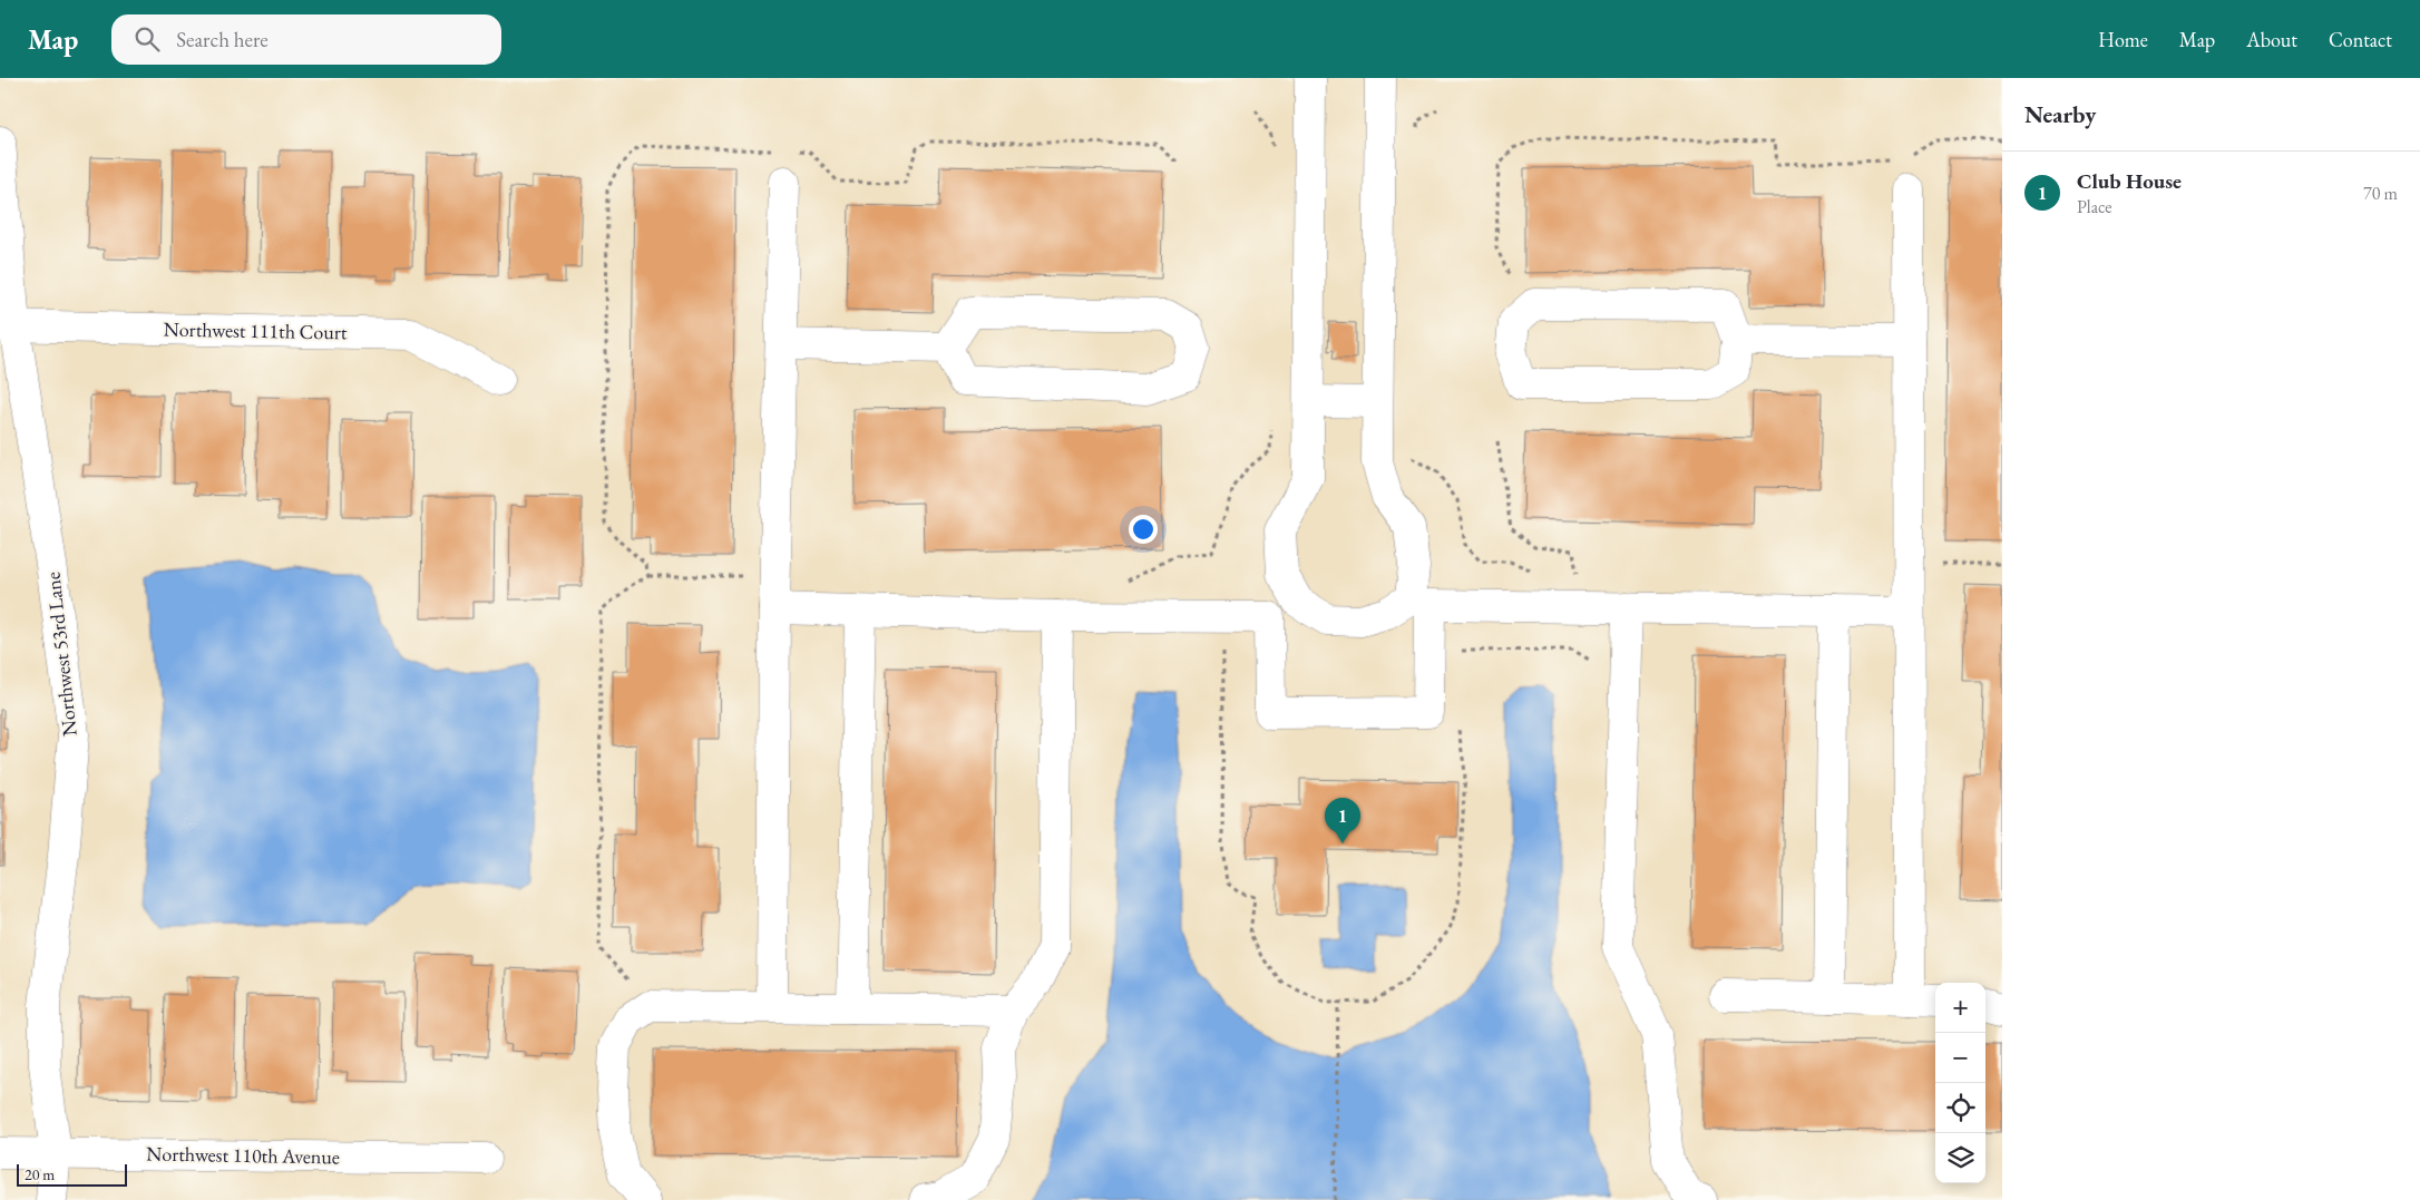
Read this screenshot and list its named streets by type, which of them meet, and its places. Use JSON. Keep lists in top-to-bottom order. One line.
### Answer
{"streets":{"street":["Northwest 111th Court","Northwest 53rd Lane","Northwest 110th Avenue"]},"crossings":[["Northwest 111th Court","Northwest 53rd Lane"],["Northwest 53rd Lane","Northwest 110th Avenue"]],"scale_bar":"20 m","page":{"header":"Map","search":"Search here","nav":["Home","Map","About","Contact"],"heading":"Nearby","list":[{"mark":"1","name":"Club House","note":"Place","value":"70 m"}],"pins":"1","map_buttons":["+","−"],"scale":"20 m"}}
